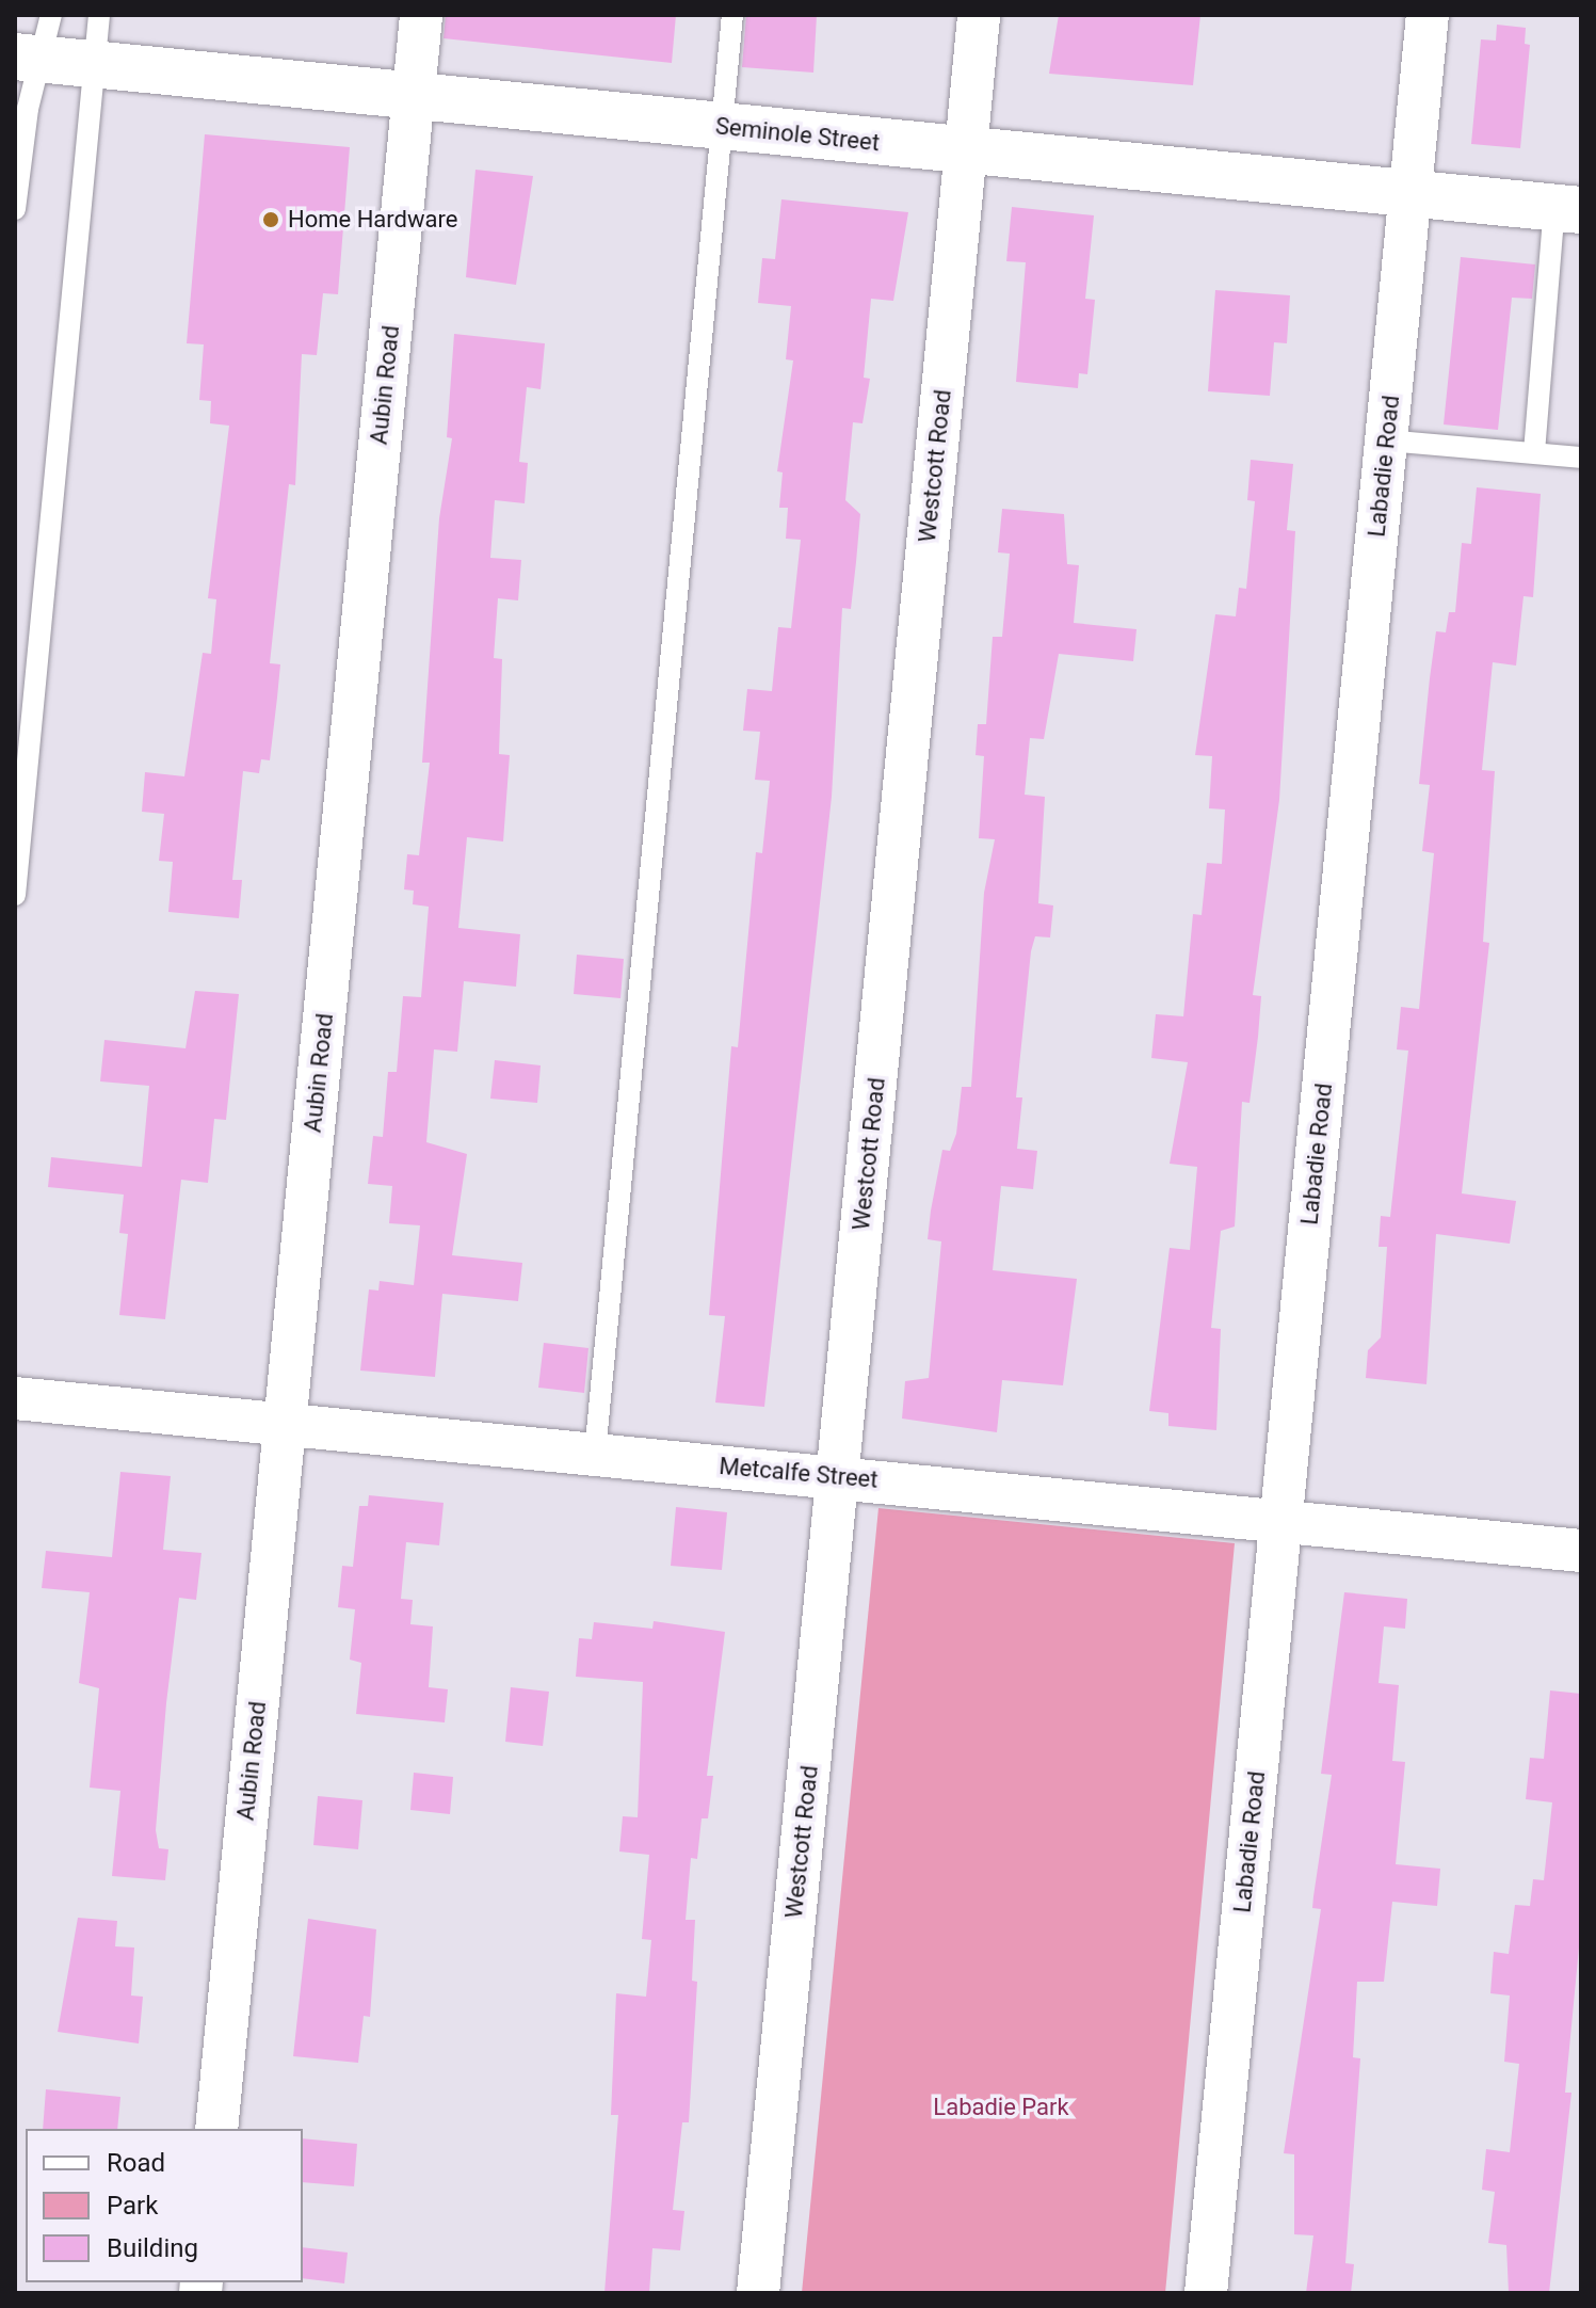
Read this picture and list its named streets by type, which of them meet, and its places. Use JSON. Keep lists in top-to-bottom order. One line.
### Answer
{"streets":{"street":["Seminole Street","Aubin Road","Westcott Road","Labadie Road","Metcalfe Street"]},"crossings":[["Seminole Street","Aubin Road"],["Seminole Street","Westcott Road"],["Seminole Street","Labadie Road"],["Aubin Road","Metcalfe Street"],["Westcott Road","Metcalfe Street"],["Labadie Road","Metcalfe Street"]],"parks":["Labadie Park"],"places":["Home Hardware"],"legend":["Road","Park","Building"]}
